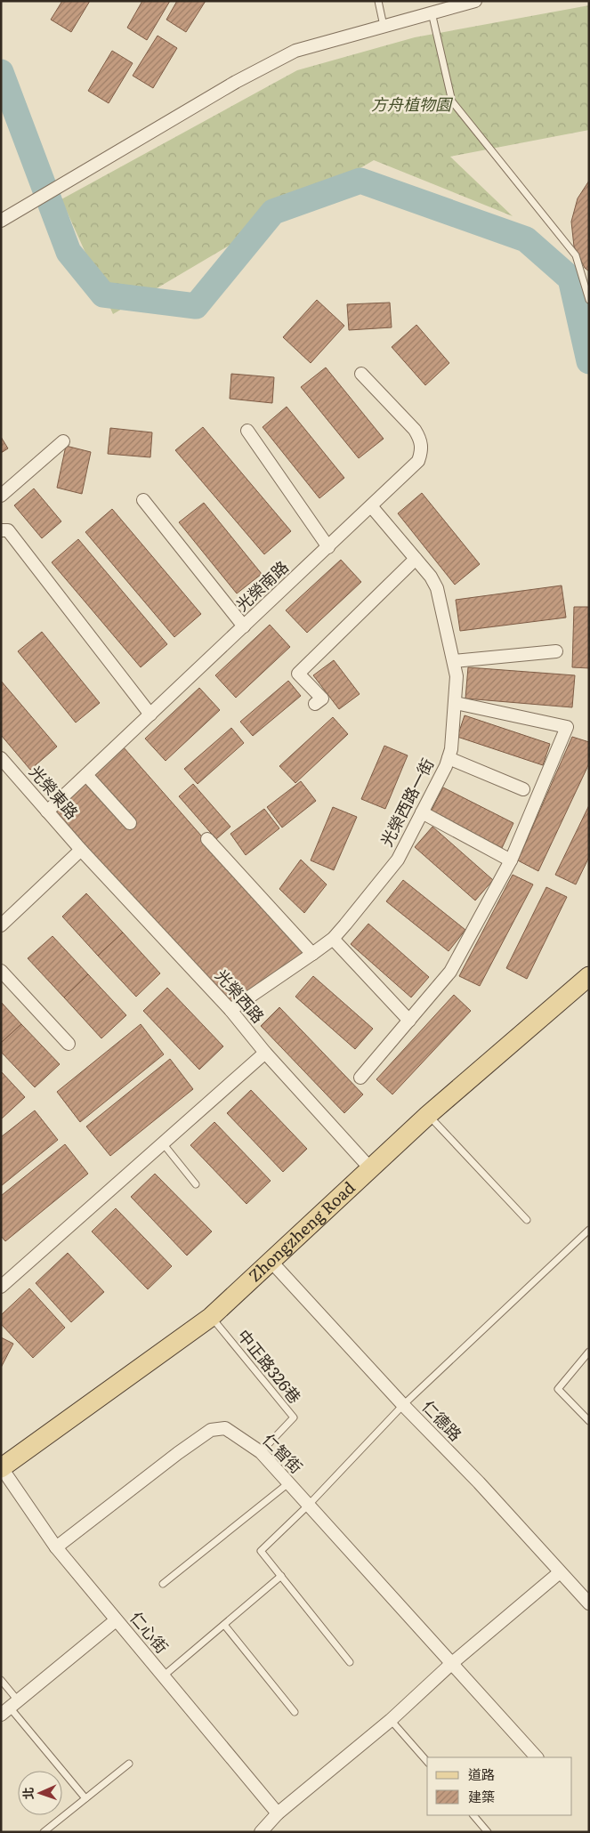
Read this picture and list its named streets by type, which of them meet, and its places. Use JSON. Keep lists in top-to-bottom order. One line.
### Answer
{"streets":{"main road":["Zhongzheng Road"],"street":["光榮南路","光榮東路","光榮西路一街","光榮西路","仁德路","仁智街","仁心街"],"lane":["中正路326巷"]},"crossings":[["光榮南路","光榮東路"],["光榮南路","光榮西路一街"],["光榮東路","光榮西路"],["光榮西路一街","光榮西路"],["光榮西路","Zhongzheng Road"],["Zhongzheng Road","中正路326巷"],["Zhongzheng Road","仁德路"],["Zhongzheng Road","仁心街"],["中正路326巷","仁智街"],["仁智街","仁心街"]],"parks":["方舟植物園"],"legend":["道路","建築"],"north":"left"}
